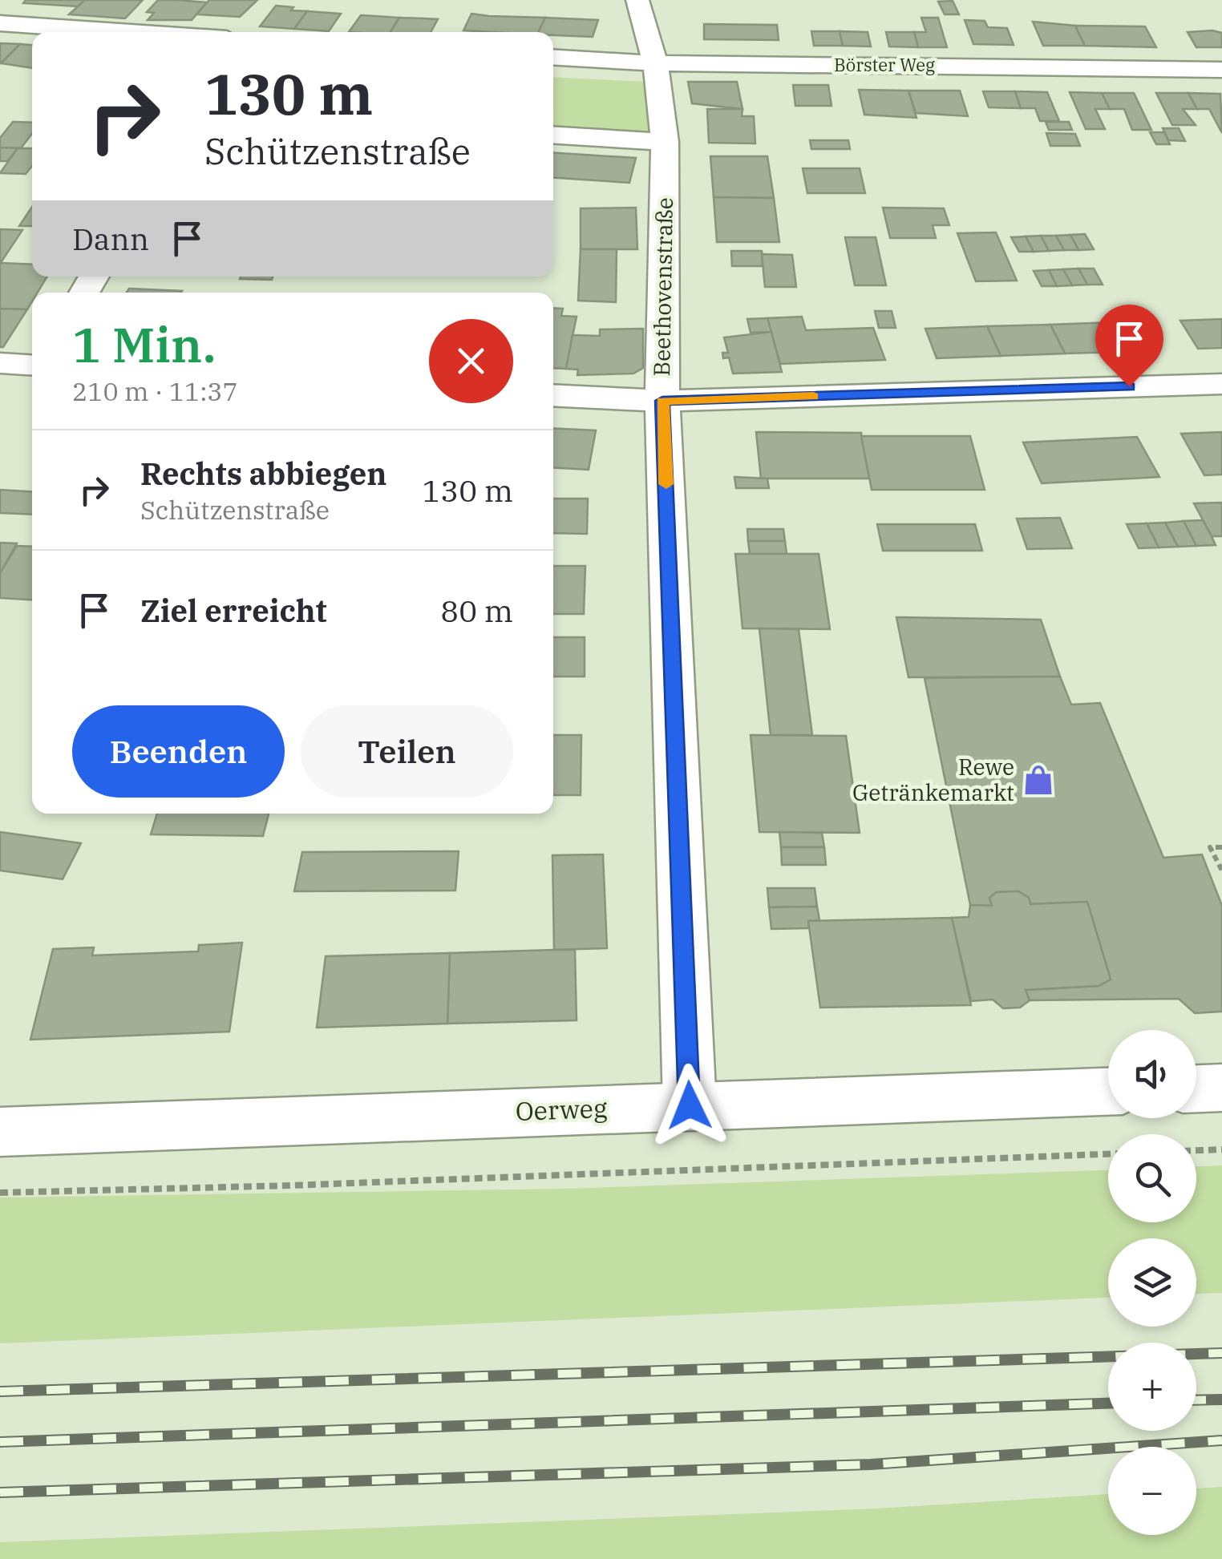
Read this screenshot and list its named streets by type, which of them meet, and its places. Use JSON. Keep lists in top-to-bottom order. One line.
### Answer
{"streets":{"street":["Börster Weg","Beethovenstraße","Oerweg"]},"crossings":[["Börster Weg","Beethovenstraße"],["Beethovenstraße","Oerweg"]],"places":{"shop":["Rewe Getränkemarkt"]},"page":{"turn":["130 m","Schützenstraße"],"then":"Dann","heading":["1 Min.","210 m · 11:37"],"list":[{"name":"Rechts abbiegen","note":"Schützenstraße","value":"130 m"},{"name":"Ziel erreicht","value":"80 m"}],"buttons":["Beenden","Teilen"],"map_buttons":["+","−"]}}
